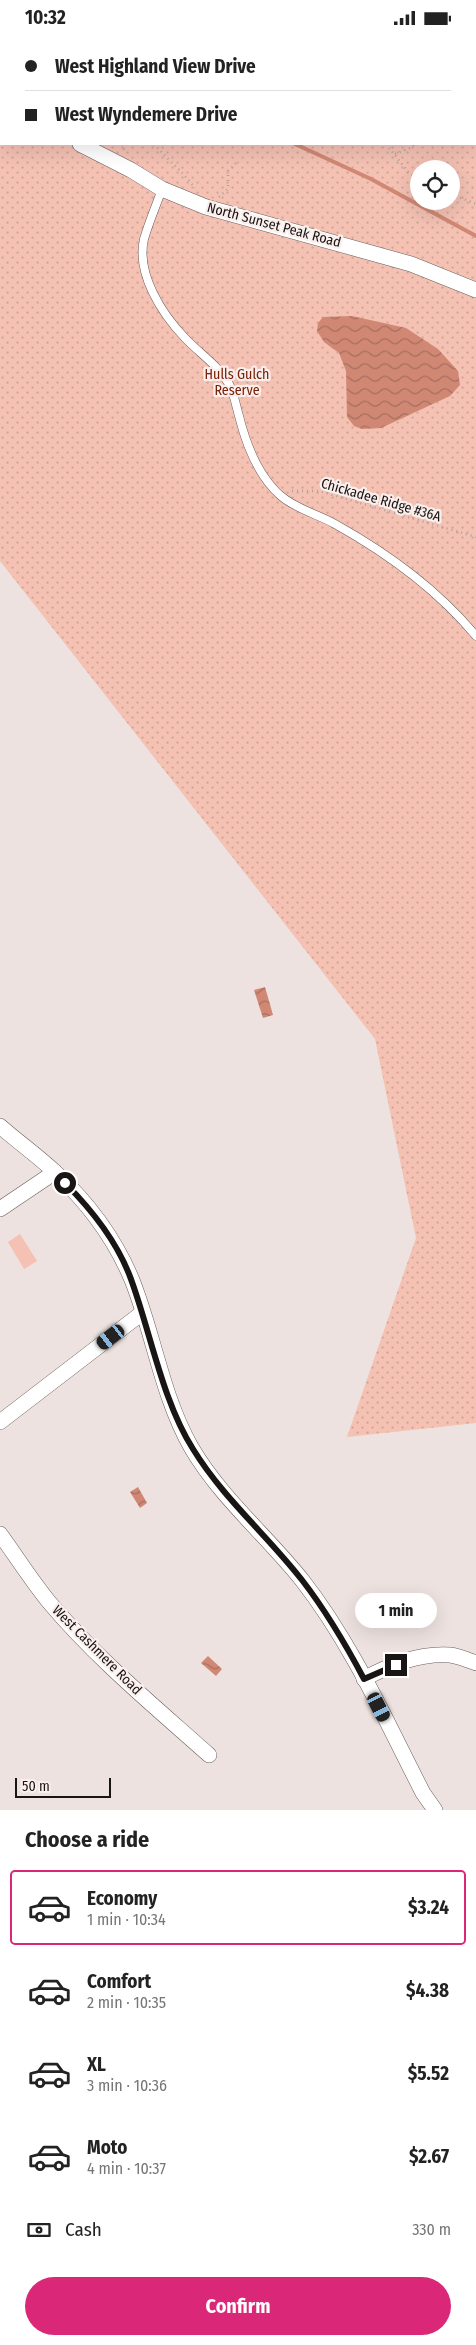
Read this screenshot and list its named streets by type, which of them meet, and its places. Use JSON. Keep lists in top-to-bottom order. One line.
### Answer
{"streets":{"street":["North Sunset Peak Road","West Cashmere Road"],"path":["Chickadee Ridge #36A"]},"parks":["Hulls Gulch Reserve"],"scale_bar":"50 m","page":{"status":"10:32","banner":["West Highland View Drive","West Wyndemere Drive"],"bubble":"1 min","scale":"50 m","heading":"Choose a ride","list":[{"name":"Economy","note":"1 min · 10:34","value":"$3.24"},{"name":"Comfort","note":"2 min · 10:35","value":"$4.38"},{"name":"XL","note":"3 min · 10:36","value":"$5.52"},{"name":"Moto","note":"4 min · 10:37","value":"$2.67"}],"pay":["Cash","330 m"],"buttons":"Confirm"}}
